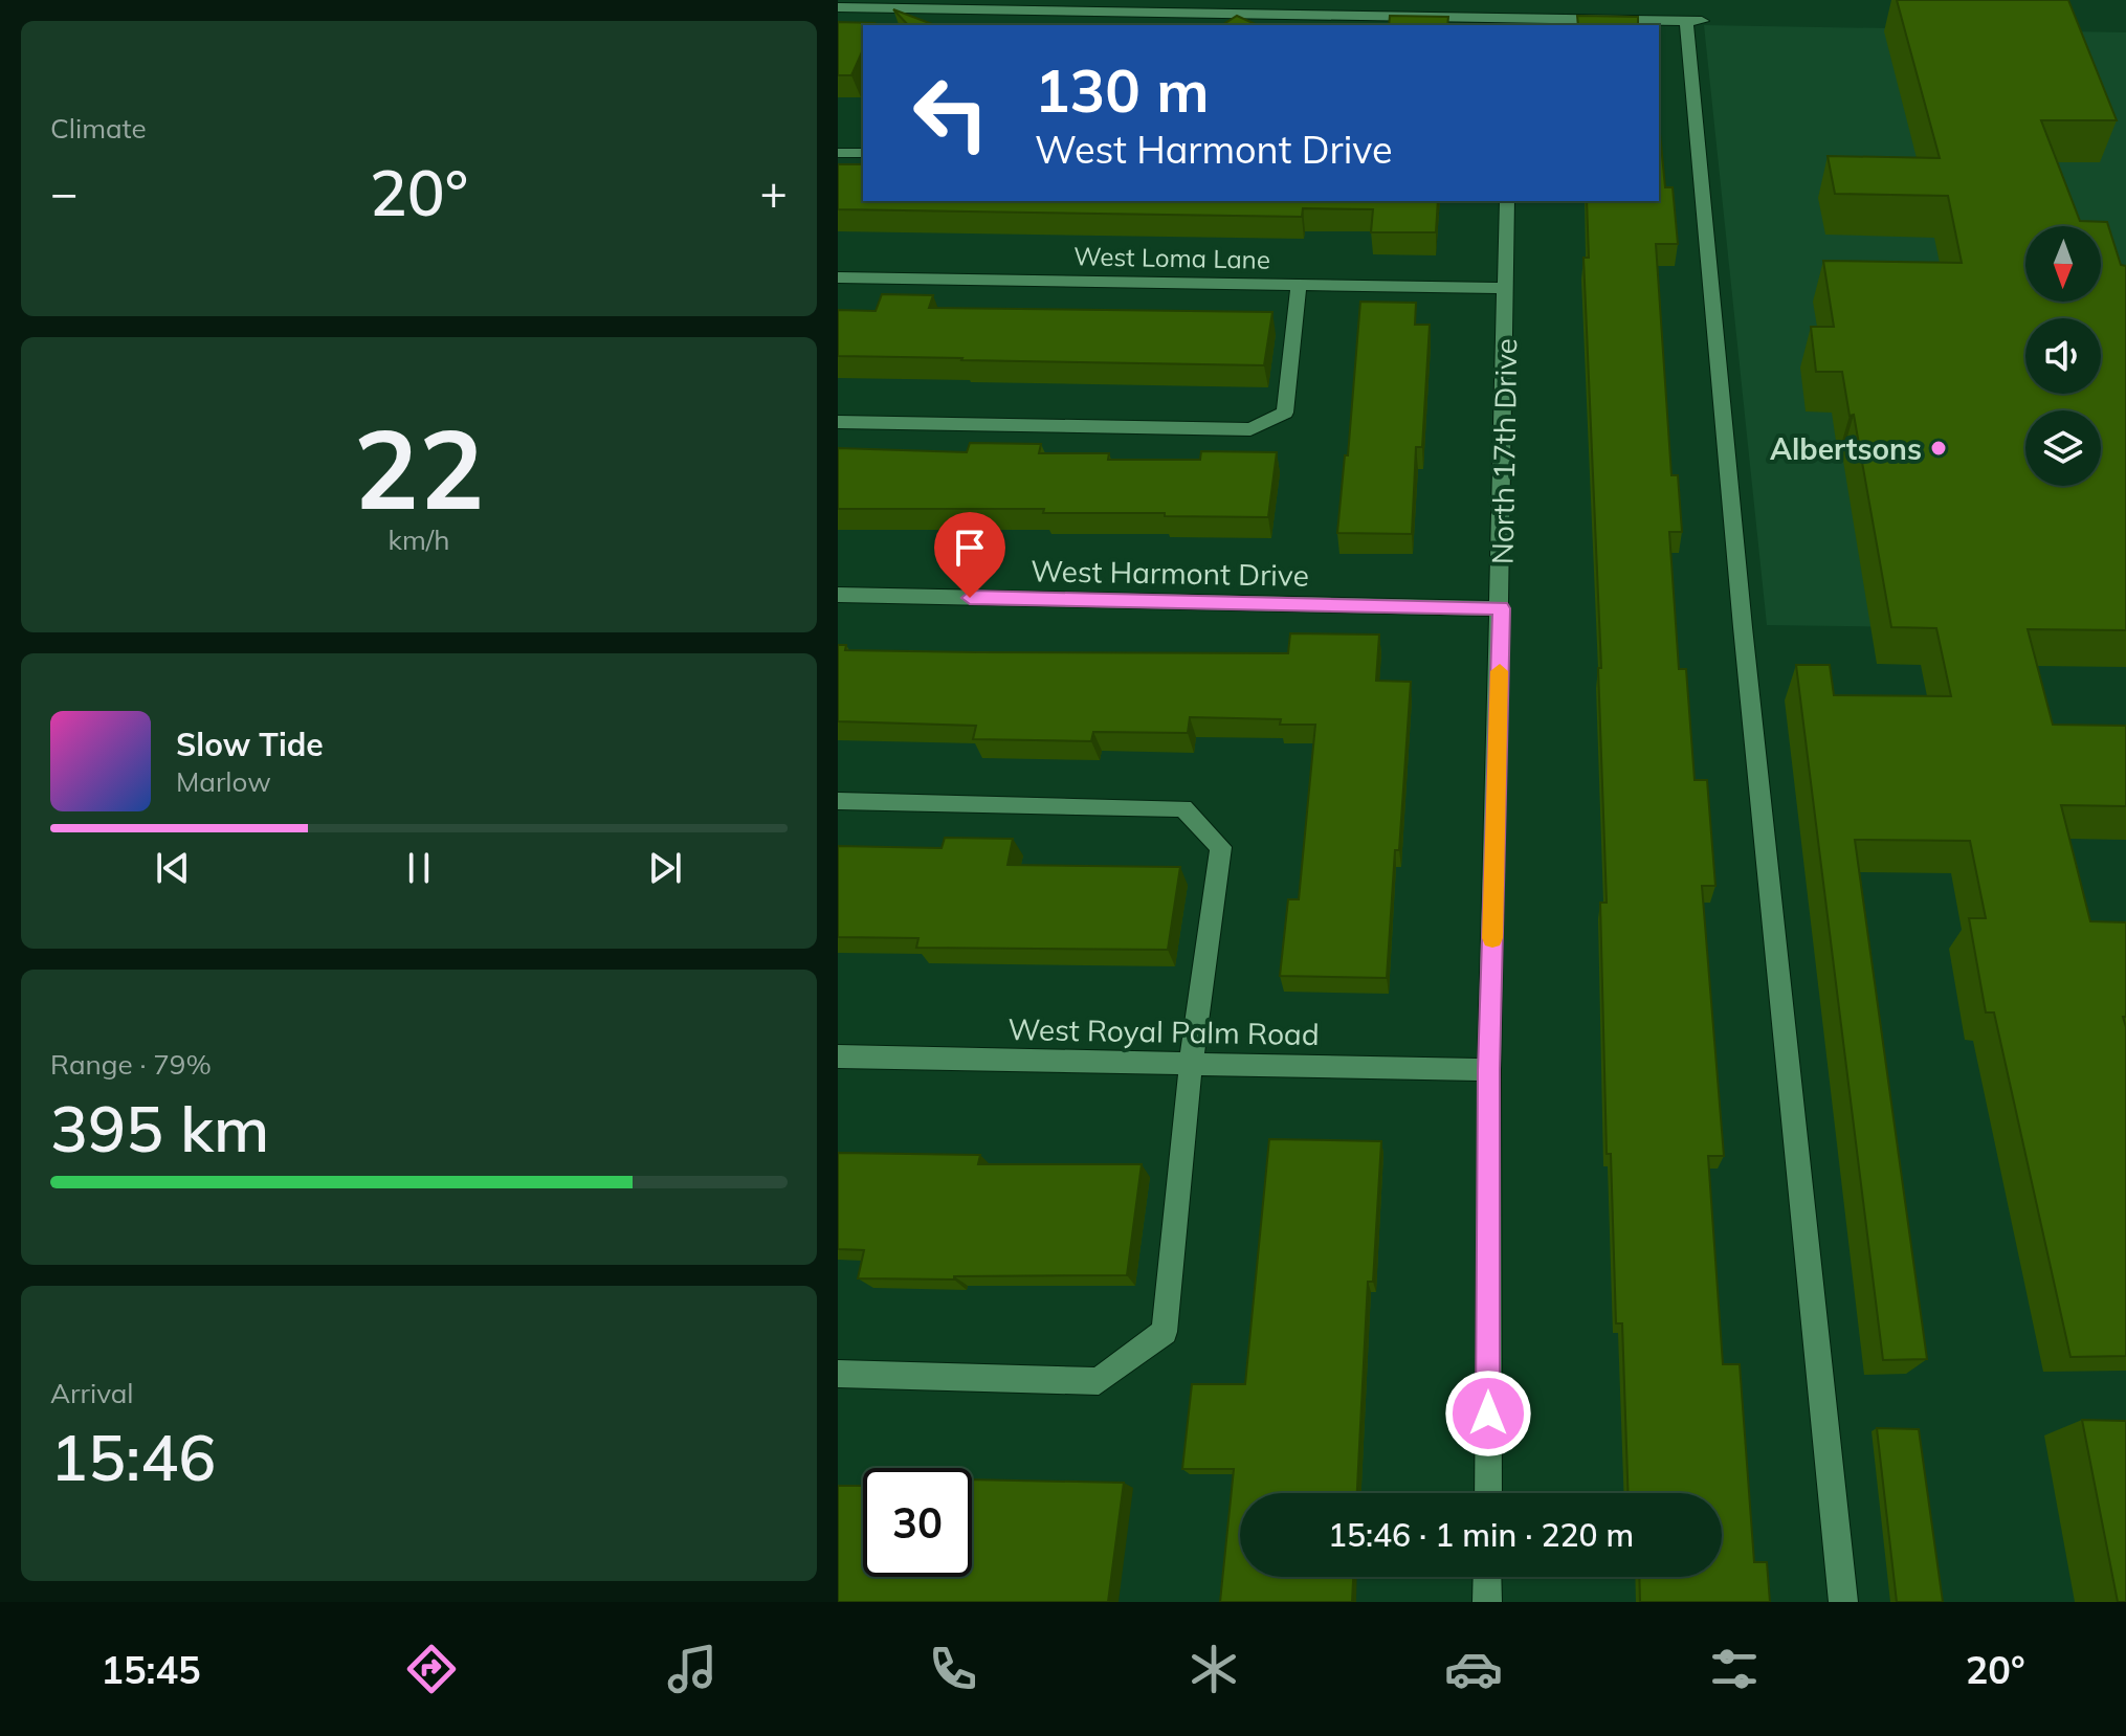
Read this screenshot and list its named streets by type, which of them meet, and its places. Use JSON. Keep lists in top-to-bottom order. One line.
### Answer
{"streets":{"street":["West Loma Lane","North 17th Drive","West Harmont Drive","West Royal Palm Road"]},"crossings":[["West Loma Lane","North 17th Drive"],["North 17th Drive","West Harmont Drive"],["North 17th Drive","West Royal Palm Road"]],"places":["Albertsons"],"north":"bottom","page":{"tile":["Climate",["22","km/h"],["Range · 79%","395 km"],["Arrival","15:46"]],"turn":["130 m","West Harmont Drive"],"heat":["−","20°","+"],"song":["Slow Tide","Marlow"],"limit":"30","trip":"15:46 · 1 min · 220 m","tabs":["15:45","20°"]}}
